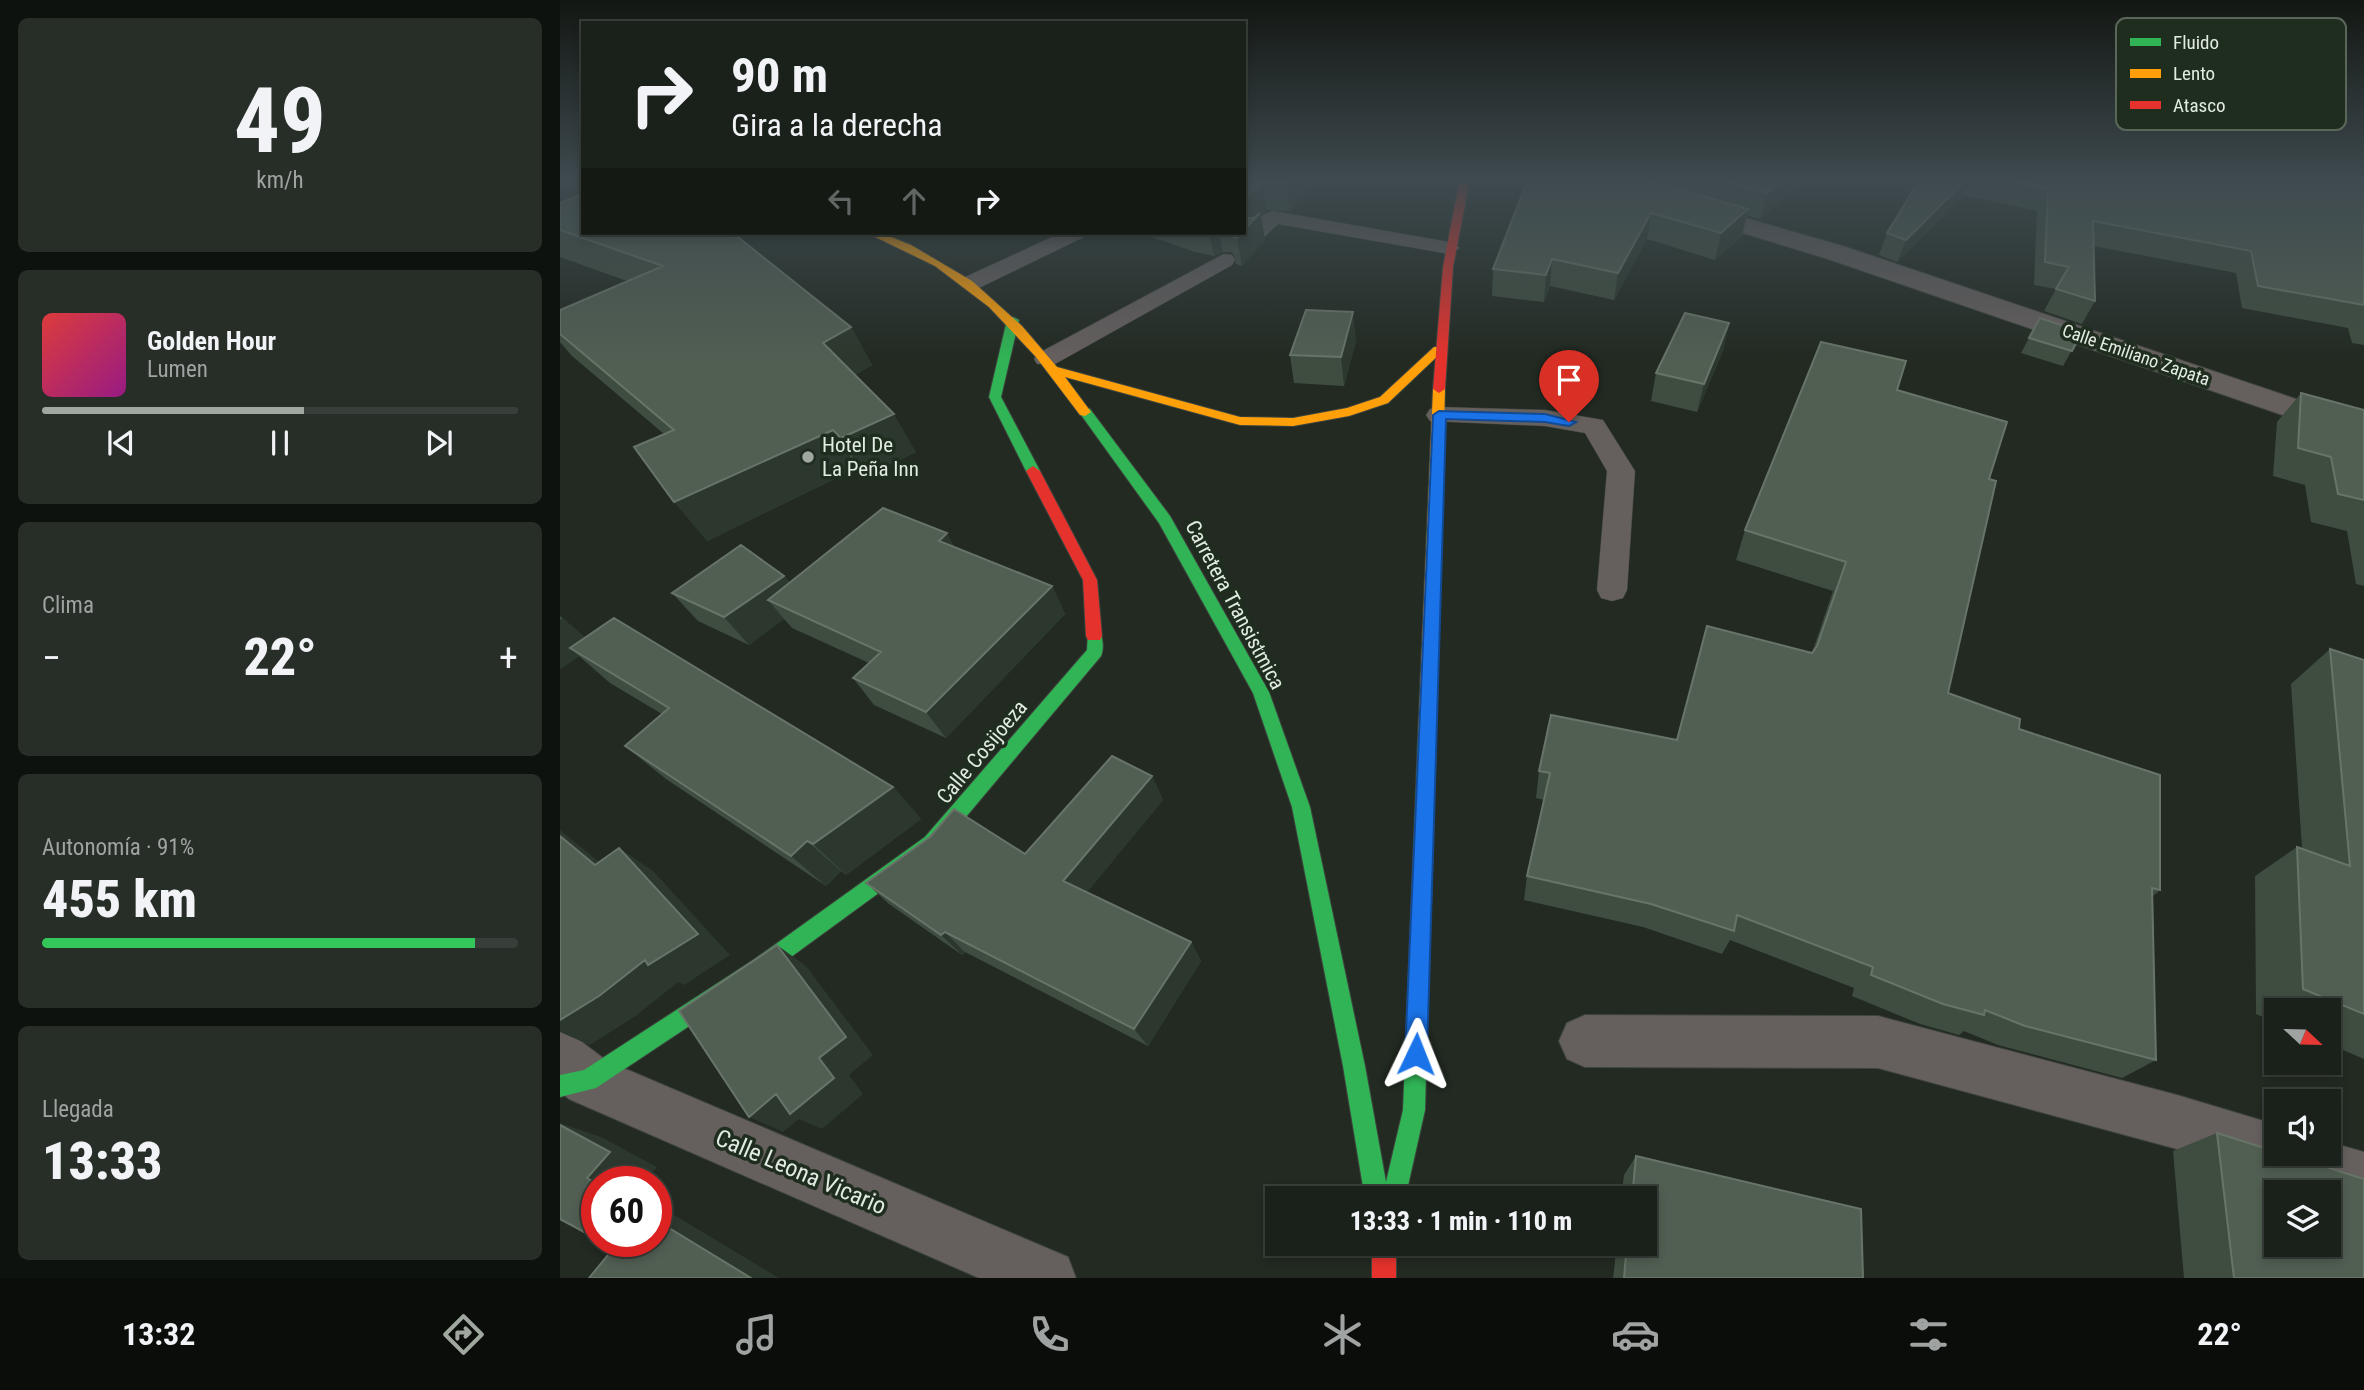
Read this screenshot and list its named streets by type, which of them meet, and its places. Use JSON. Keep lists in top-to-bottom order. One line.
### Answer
{"streets":{"main road":["Carretera Transistmica","Calle Cosijoeza"],"street":["Calle Emiliano Zapata","Calle Leona Vicario"]},"crossings":[["Carretera Transistmica","Calle Cosijoeza"],["Calle Cosijoeza","Calle Leona Vicario"]],"places":["Hotel De La Peña Inn"],"legend":["Fluido","Lento","Atasco"],"north":"right","page":{"tile":[["49","km/h"],"Clima",["Autonomía · 91%","455 km"],["Llegada","13:33"]],"turn":["90 m","Gira a la derecha"],"song":["Golden Hour","Lumen"],"heat":["−","22°","+"],"limit":"60","trip":"13:33 · 1 min · 110 m","tabs":["13:32","22°"]}}
